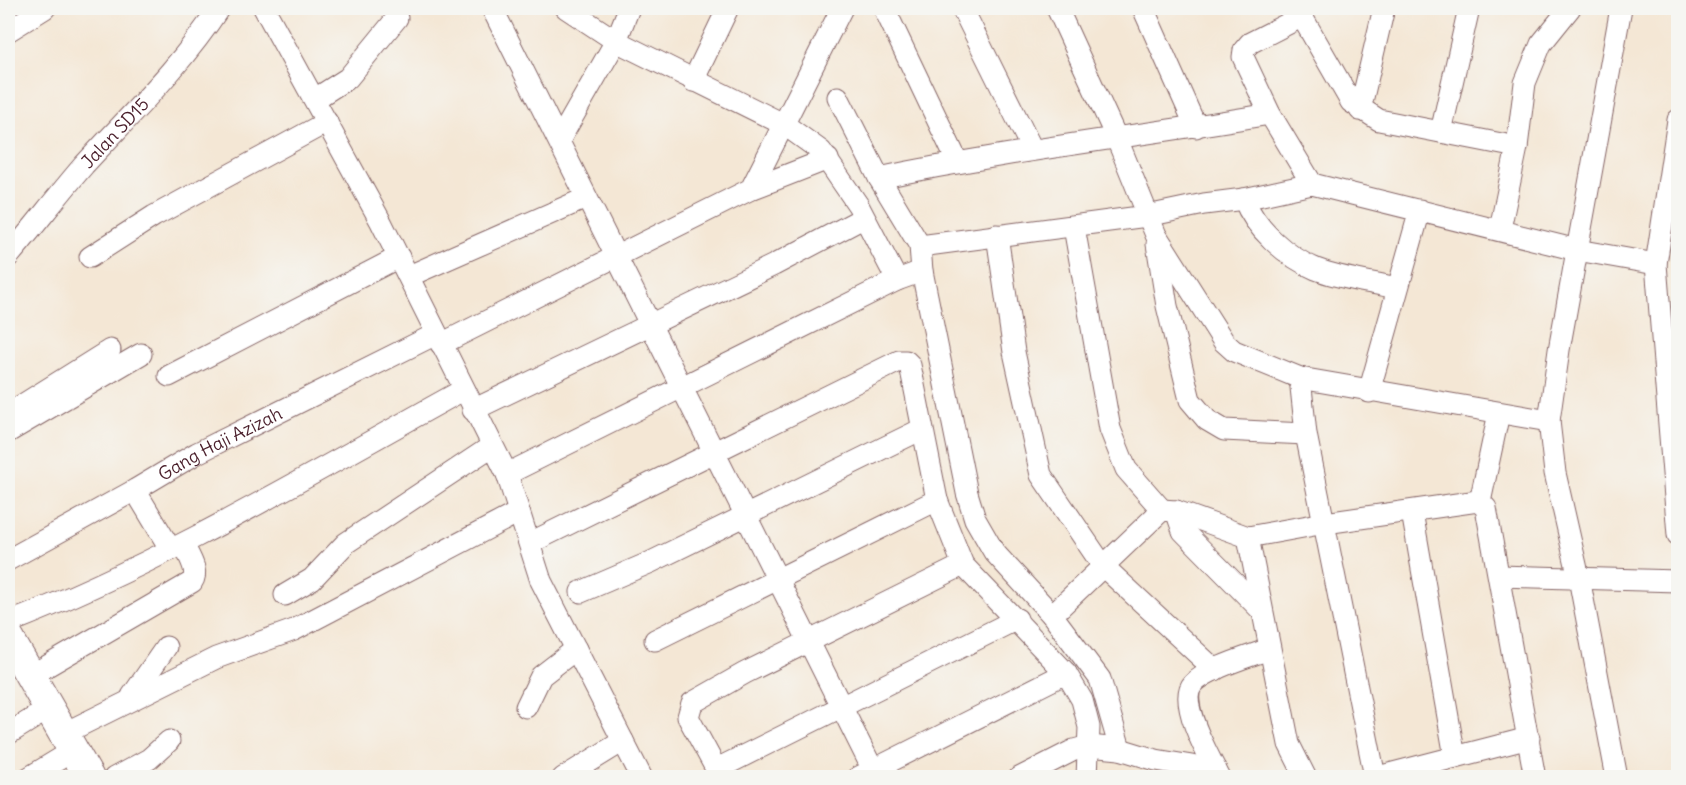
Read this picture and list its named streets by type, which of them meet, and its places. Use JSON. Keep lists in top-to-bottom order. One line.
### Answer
{"streets":{"street":["Jalan SD15","Gang Haji Azizah"]}}
